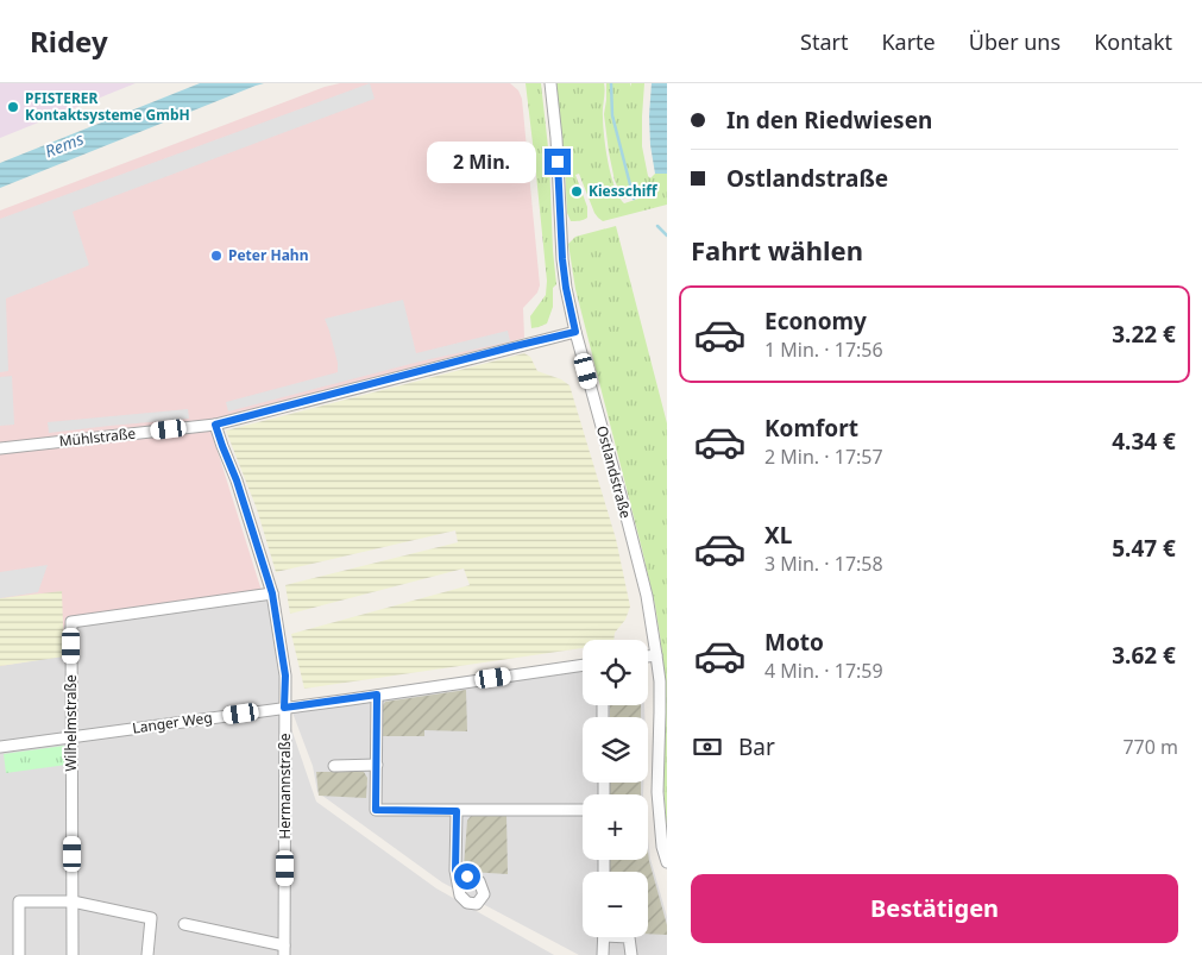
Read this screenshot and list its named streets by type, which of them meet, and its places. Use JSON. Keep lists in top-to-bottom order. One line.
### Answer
{"streets":{"street":["Mühlstraße","Ostlandstraße","Wilhelmstraße","Langer Weg","Hermannstraße"]},"crossings":[["Mühlstraße","Ostlandstraße"],["Mühlstraße","Hermannstraße"],["Wilhelmstraße","Langer Weg"],["Wilhelmstraße","Hermannstraße"],["Langer Weg","Hermannstraße"]],"water":["Rems"],"places":["PFISTERER Kontaktsysteme GmbH","Kiesschiff","Peter Hahn"],"page":{"header":"Ridey","nav":["Start","Karte","Über uns","Kontakt"],"banner":["In den Riedwiesen","Ostlandstraße"],"bubble":"2 Min.","heading":"Fahrt wählen","list":[{"name":"Economy","note":"1 Min. · 17:56","value":"3.22 €"},{"name":"Komfort","note":"2 Min. · 17:57","value":"4.34 €"},{"name":"XL","note":"3 Min. · 17:58","value":"5.47 €"},{"name":"Moto","note":"4 Min. · 17:59","value":"3.62 €"}],"map_buttons":["+","−"],"pay":["Bar","770 m"],"buttons":"Bestätigen"}}
